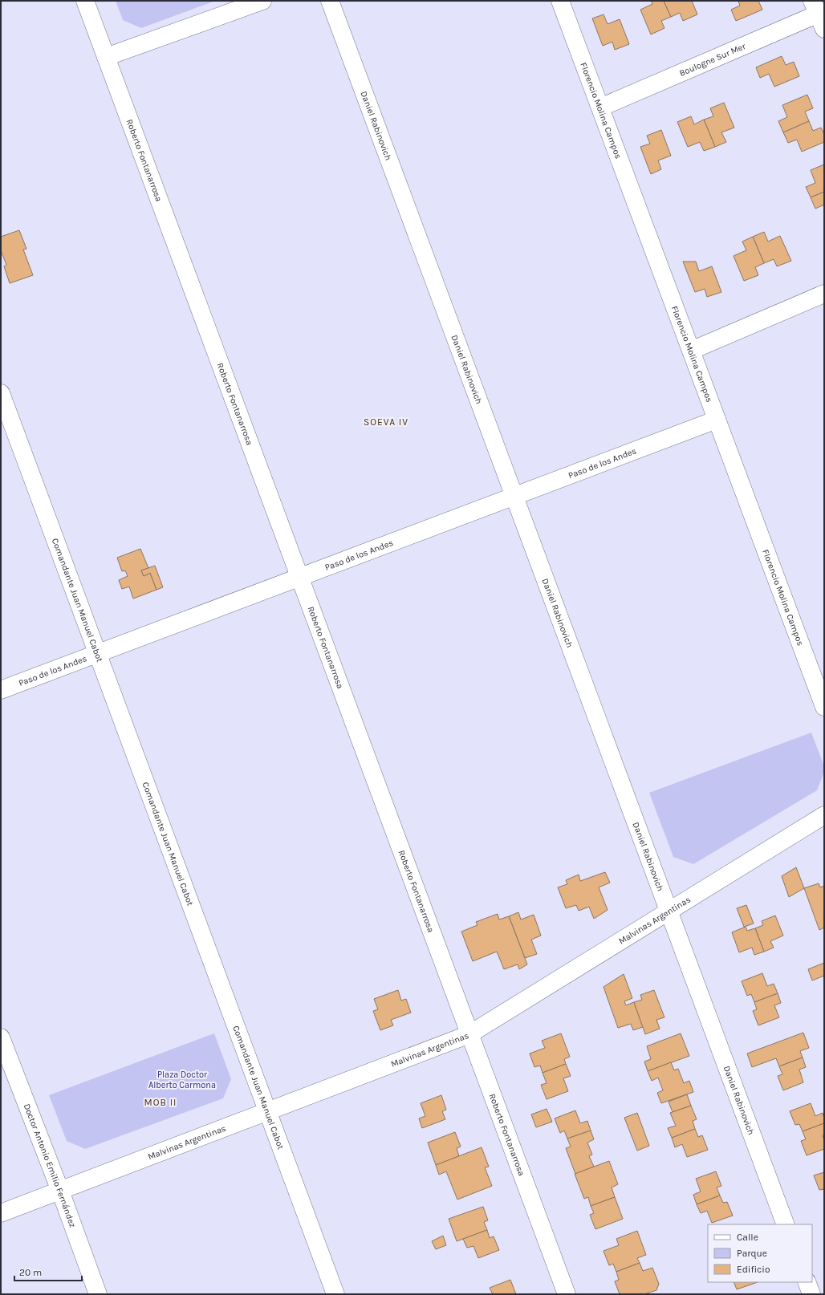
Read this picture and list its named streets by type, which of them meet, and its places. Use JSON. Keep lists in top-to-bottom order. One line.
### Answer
{"streets":{"street":["Boulogne Sur Mer","Florencio Molina Campos","Daniel Rabinovich","Roberto Fontanarrosa","Paso de los Andes","Comandante Juan Manuel Cabot","Malvinas Argentinas","Doctor Antonio Emilio Fernández"]},"crossings":[["Boulogne Sur Mer","Florencio Molina Campos"],["Florencio Molina Campos","Paso de los Andes"],["Daniel Rabinovich","Paso de los Andes"],["Daniel Rabinovich","Malvinas Argentinas"],["Roberto Fontanarrosa","Paso de los Andes"],["Roberto Fontanarrosa","Malvinas Argentinas"],["Paso de los Andes","Comandante Juan Manuel Cabot"],["Comandante Juan Manuel Cabot","Malvinas Argentinas"],["Malvinas Argentinas","Doctor Antonio Emilio Fernández"]],"districts":["SOEVA IV","MOB II"],"parks":["Plaza Doctor Alberto Carmona"],"legend":["Calle","Parque","Edificio"],"scale_bar":"20 m"}
